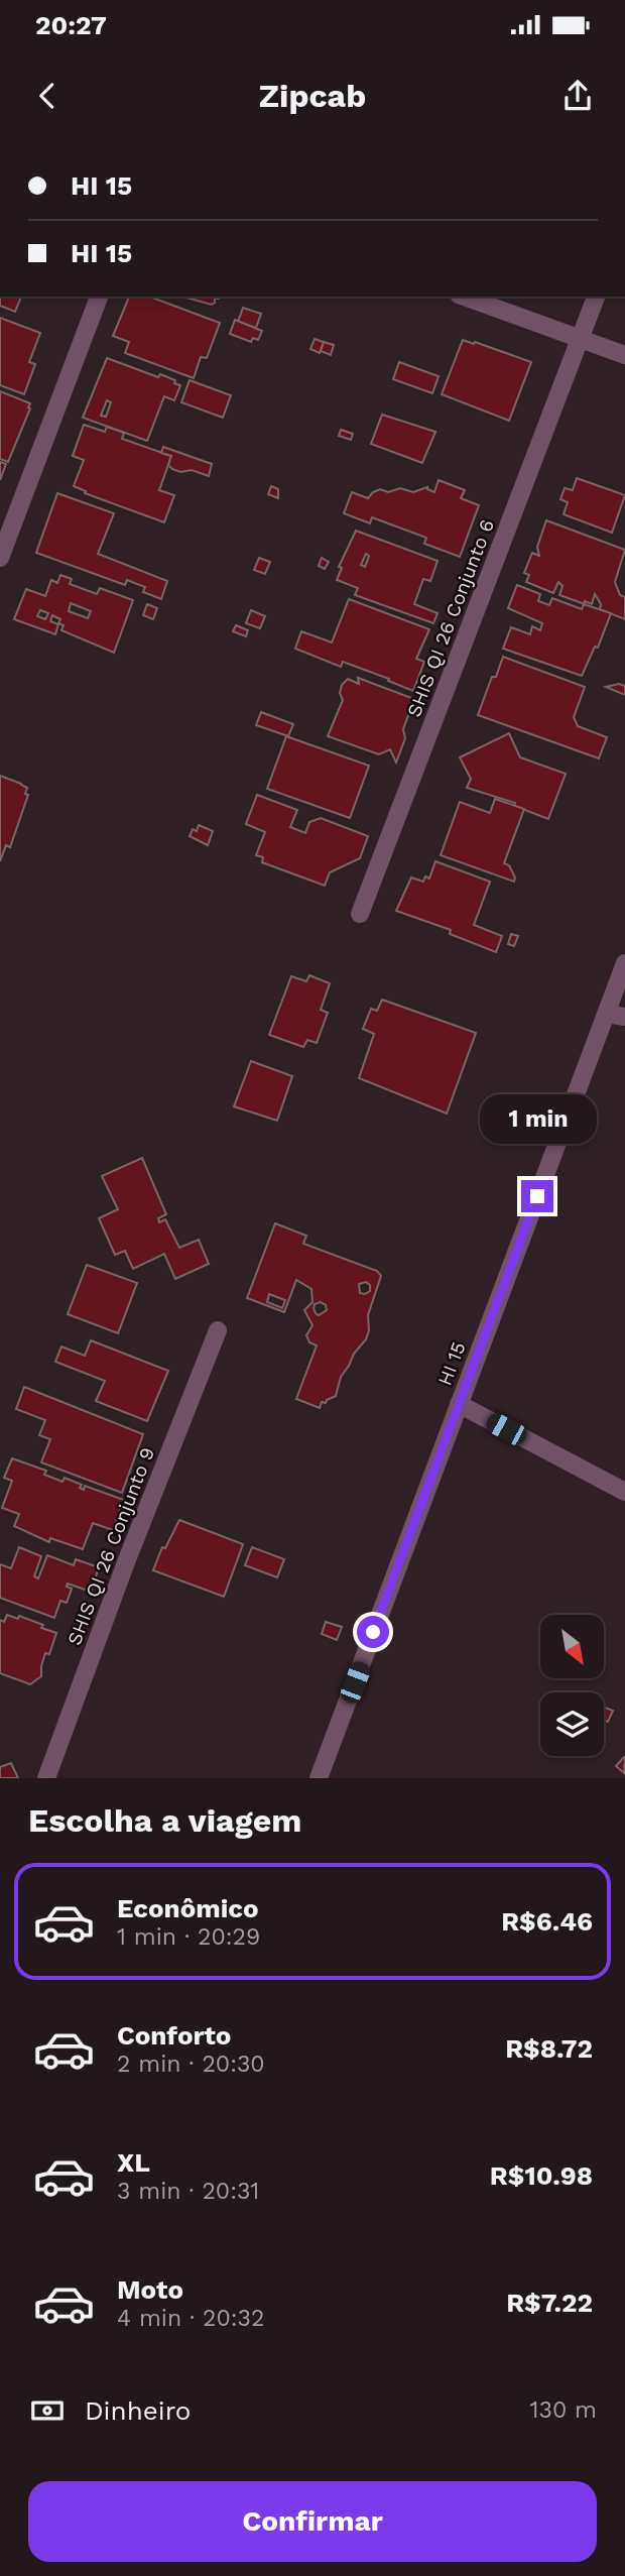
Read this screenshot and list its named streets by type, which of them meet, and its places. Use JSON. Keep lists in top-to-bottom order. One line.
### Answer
{"streets":{"street":["SHIS QI 26 Conjunto 6","HI 15","SHIS QI 26 Conjunto 9"]},"north":"bottom right","page":{"status":"20:27","header":"Zipcab","banner":["HI 15","HI 15"],"bubble":"1 min","heading":"Escolha a viagem","list":[{"name":"Econômico","note":"1 min · 20:29","value":"R$6.46"},{"name":"Conforto","note":"2 min · 20:30","value":"R$8.72"},{"name":"XL","note":"3 min · 20:31","value":"R$10.98"},{"name":"Moto","note":"4 min · 20:32","value":"R$7.22"}],"pay":["Dinheiro","130 m"],"buttons":"Confirmar"}}
